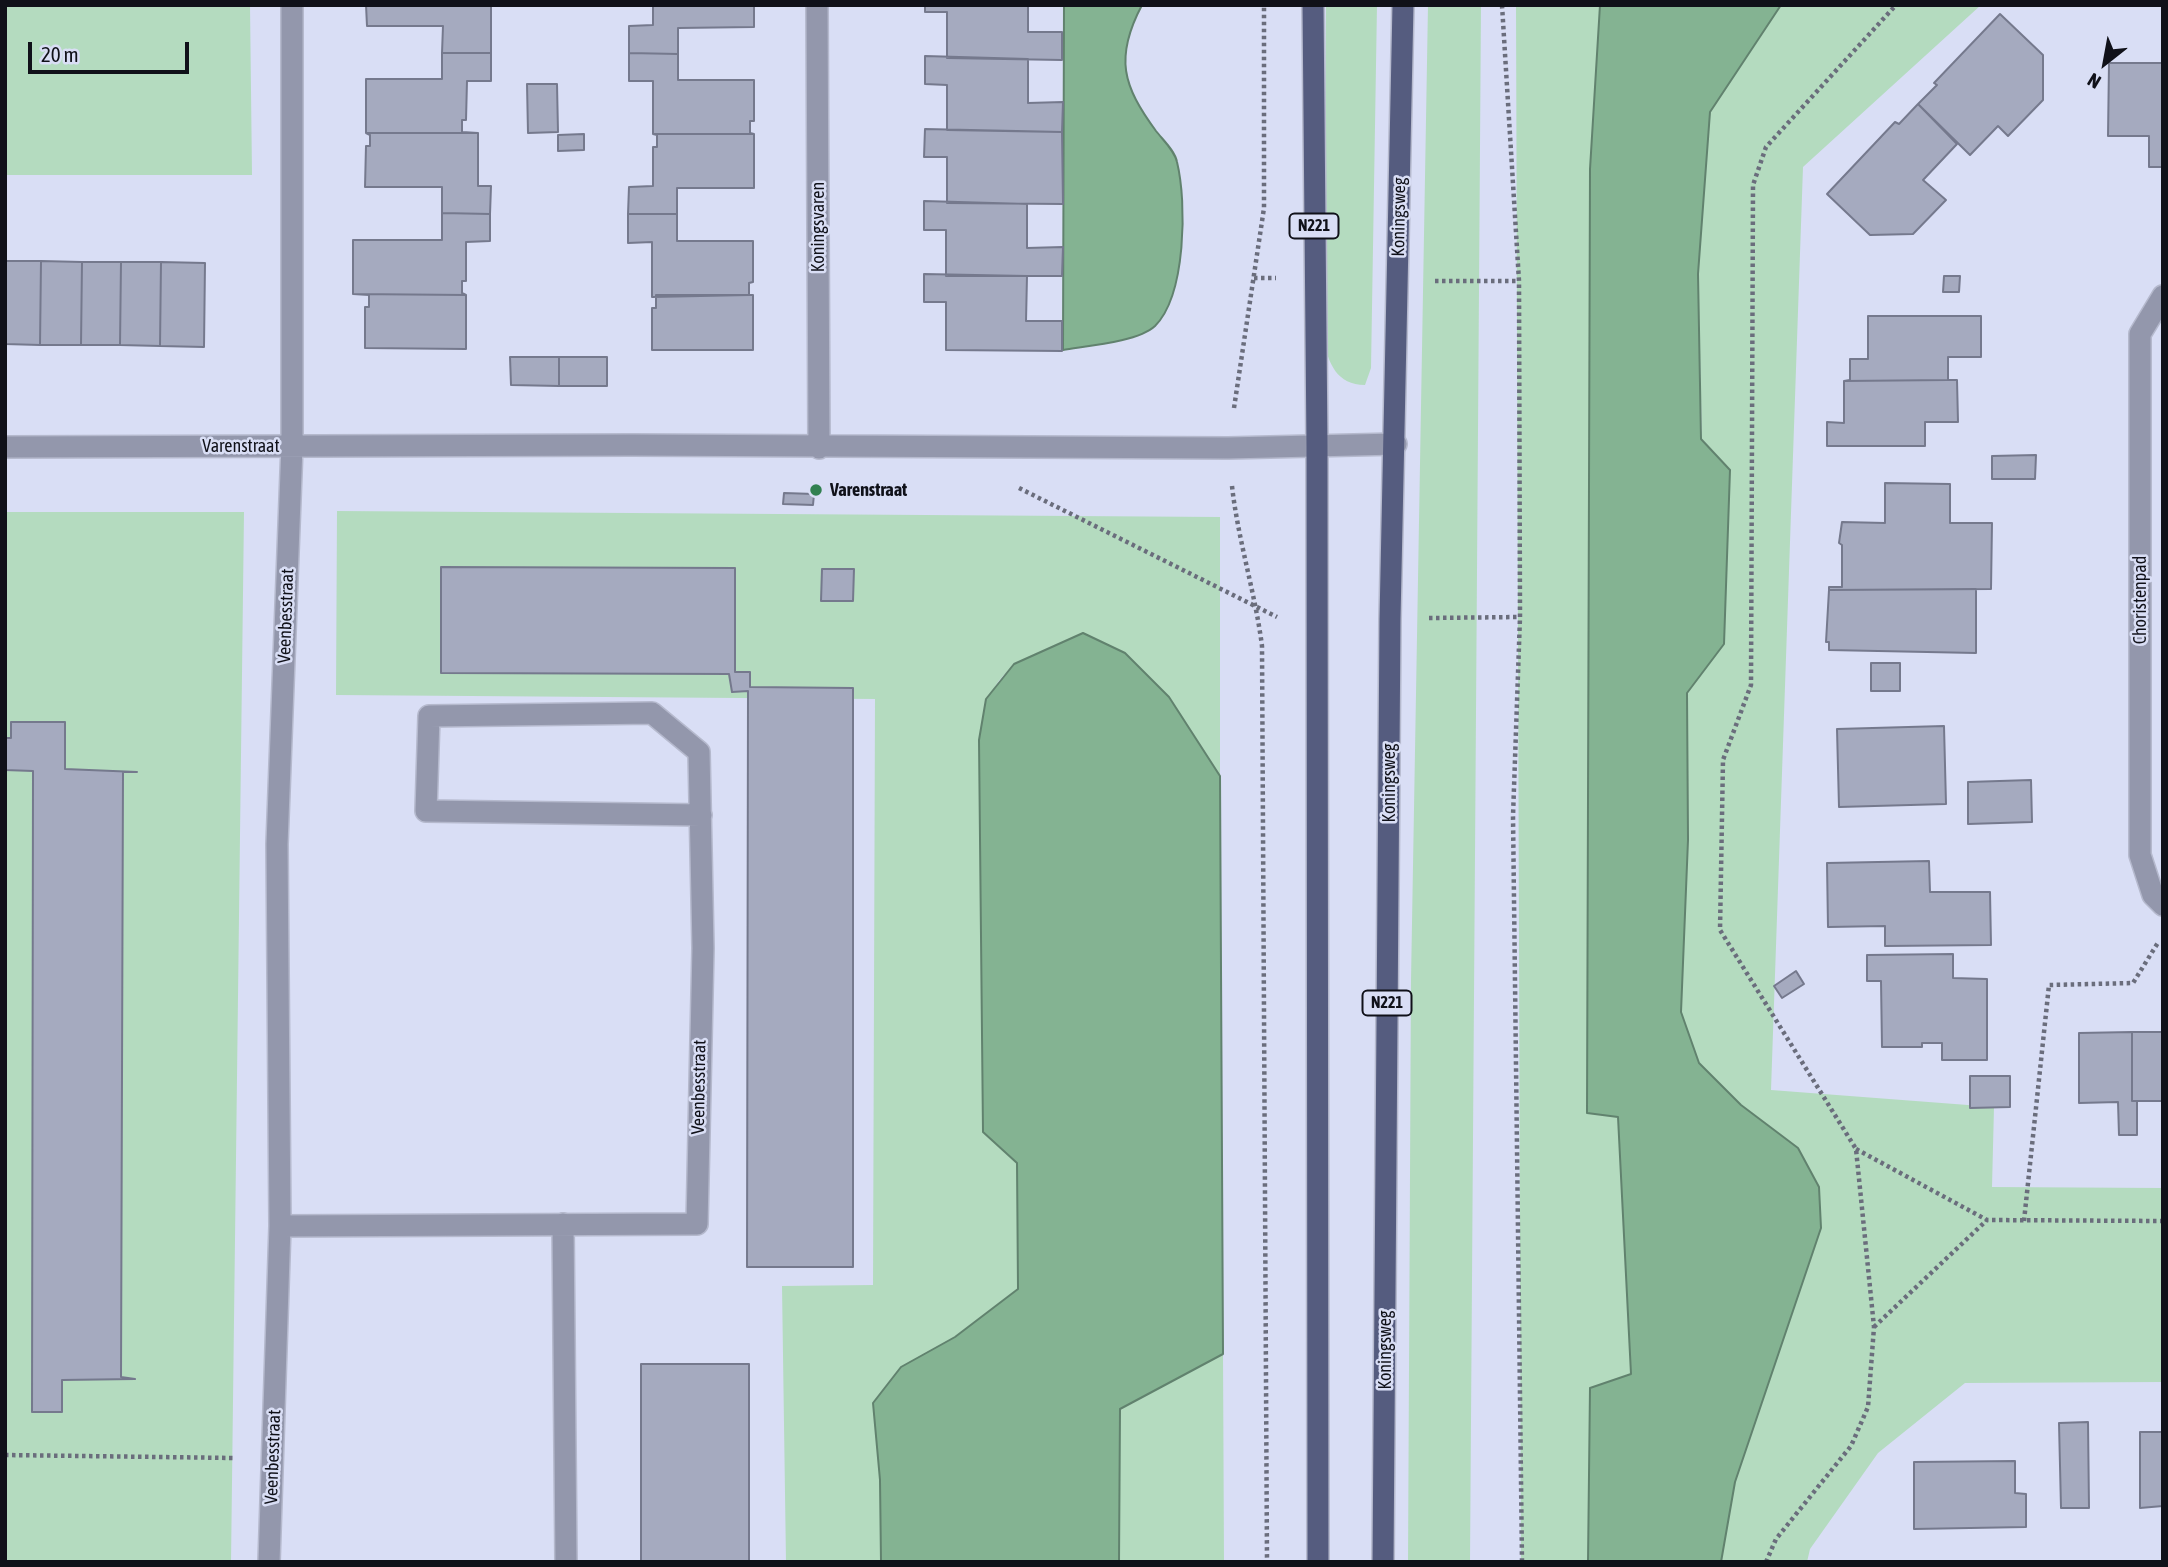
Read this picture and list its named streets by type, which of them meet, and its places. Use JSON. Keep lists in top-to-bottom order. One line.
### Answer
{"streets":{"main road":["Koningsweg","N221"],"street":["Koningsvaren","Varenstraat","Choristenpad","Veenbesstraat"]},"crossings":[["Koningsweg","Varenstraat"],["N221","Varenstraat"],["Koningsvaren","Varenstraat"],["Varenstraat","Veenbesstraat"]],"places":["Varenstraat"],"scale_bar":"20 m","north":"bottom left"}
